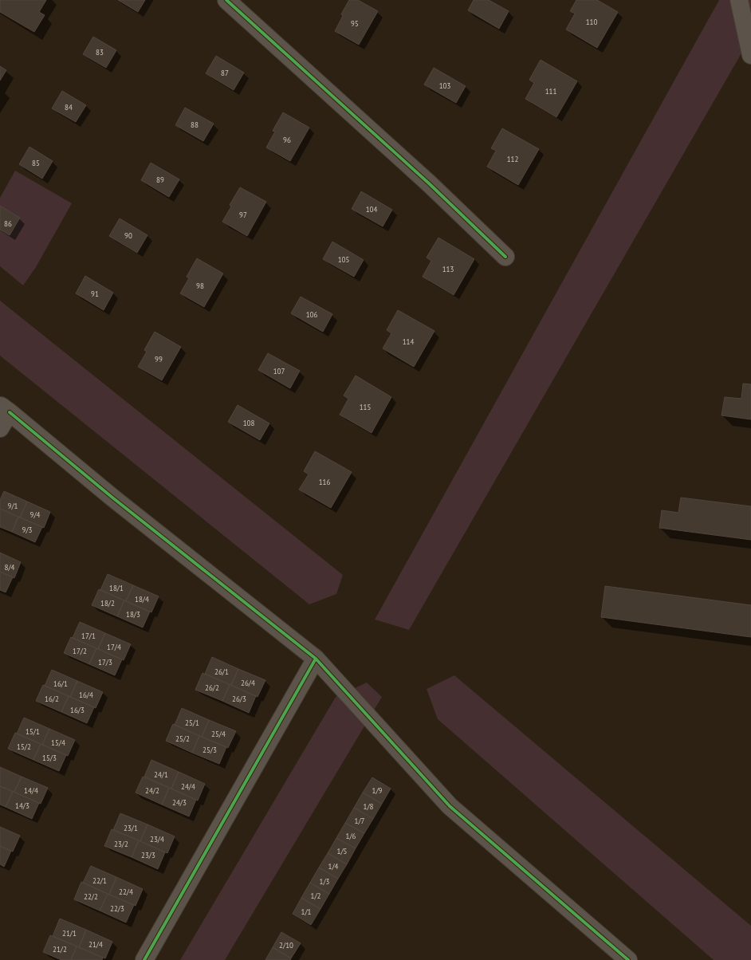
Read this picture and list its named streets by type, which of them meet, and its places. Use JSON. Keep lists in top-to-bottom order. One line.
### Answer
{"house_numbers":["110","95","83","87","103","111","84","88","96","112","85","89","104","97","86","90","105","113","98","91","106","114","99","107","115","108","116","9/1","9/4","9/3","8/4","18/1","18/4","18/2","18/3","17/1","17/4","17/2","17/3","26/1","26/4","16/1","26/2","16/4","16/2","26/3","16/3","25/1","15/1","25/4","25/2","15/4","15/2","25/3","15/3","24/1","24/4","14/4","24/2","1/9","24/3","14/3","1/8","1/7","23/1","1/6","23/4","23/2","1/5","23/3","1/4","22/1","1/3","22/4","1/2","22/2","22/3","1/1","21/1","21/4","2/10","21/2"]}
